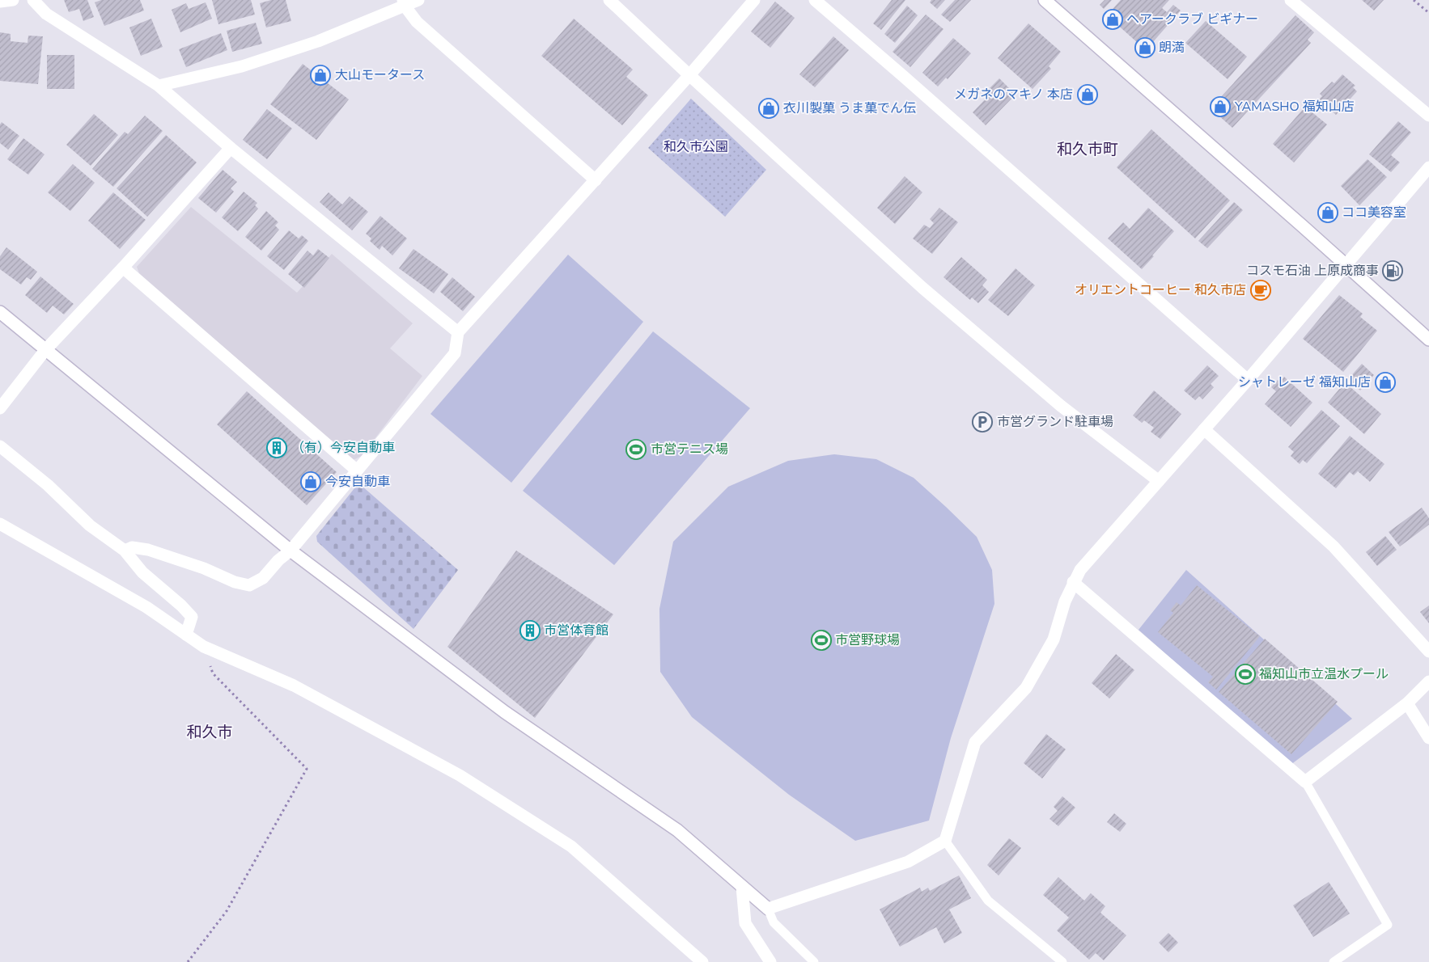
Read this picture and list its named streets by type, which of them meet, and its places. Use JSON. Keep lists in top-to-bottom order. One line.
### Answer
{"districts":["和久市町","和久市"],"parks":["和久市公園"],"places":{"shop":["ヘアークラブ ビギナー","朗満","大山モータース","メガネのマキノ 本店","YAMASHO 福知山店","衣川製菓 うま菓でん伝","ココ美容室","シャトレーゼ 福知山店","今安自動車"],"fuel station":["コスモ石油 上原成商事"],"cafe":["オリエントコーヒー 和久市店"],"parking":["市営グランド駐車場"],"building":["（有）今安自動車","市営体育館"],"sports":["市営テニス場","市営野球場","福知山市立温水プール"]}}
